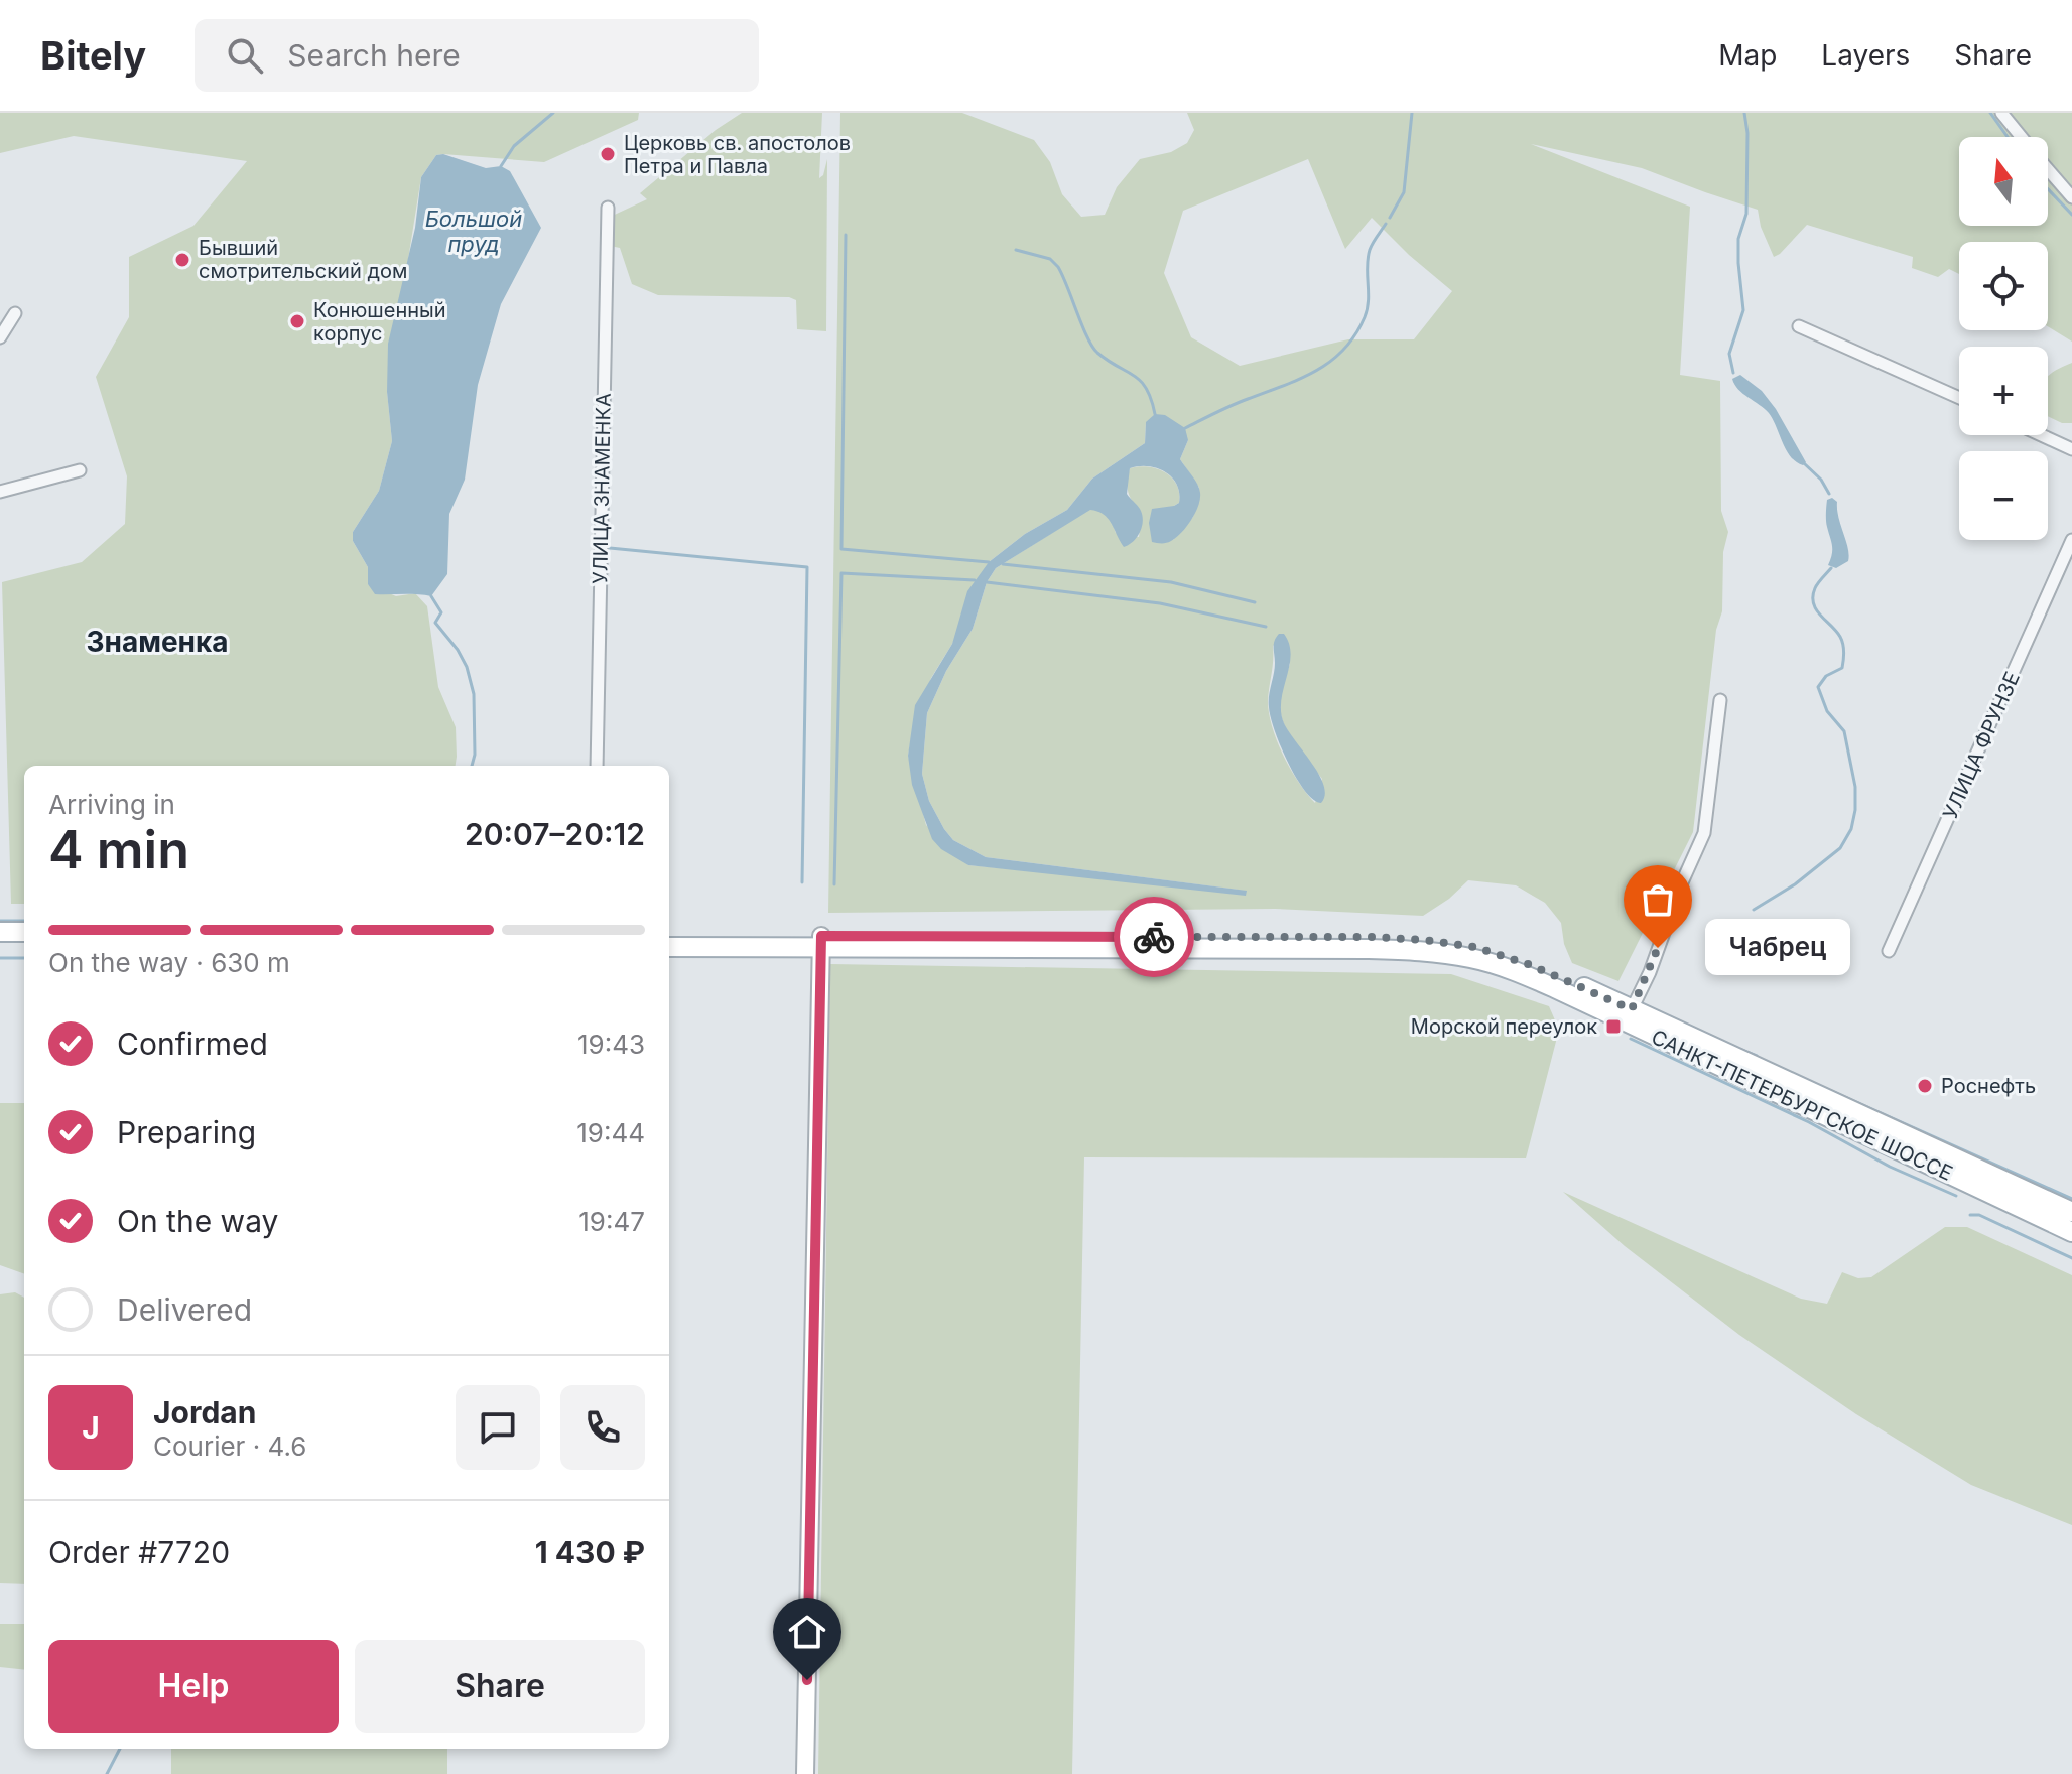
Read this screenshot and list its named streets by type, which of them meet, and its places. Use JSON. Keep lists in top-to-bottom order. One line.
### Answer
{"streets":{"main road":["САНКТ-ПЕТЕРБУРГСКОЕ ШОССЕ"],"street":["УЛИЦА ЗНАМЕНКА","УЛИЦА ФРУНЗЕ"]},"districts":["Знаменка"],"water":["Большой пруд"],"places":{"other":["Церковь св. апостолов Петра и Павла","Бывший смотрительский дом","Конюшенный корпус","Чабрец","Роснефть"],"transit":["Морской переулок"]},"north":"top","page":{"header":"Bitely","search":"Search here","nav":["Map","Layers","Share"],"map_buttons":["+","−"],"heading":["4 min","Arriving in","20:07–20:12"],"panel":["Jordan","Courier · 4.6","Order #7720","1 430 ₽"],"bar":"On the way · 630 m","bubble":"Чабрец","list":[["Confirmed","19:43"],["Preparing","19:44"],["On the way","19:47"],"Delivered"],"round":"J","buttons":["Help","Share"]}}
